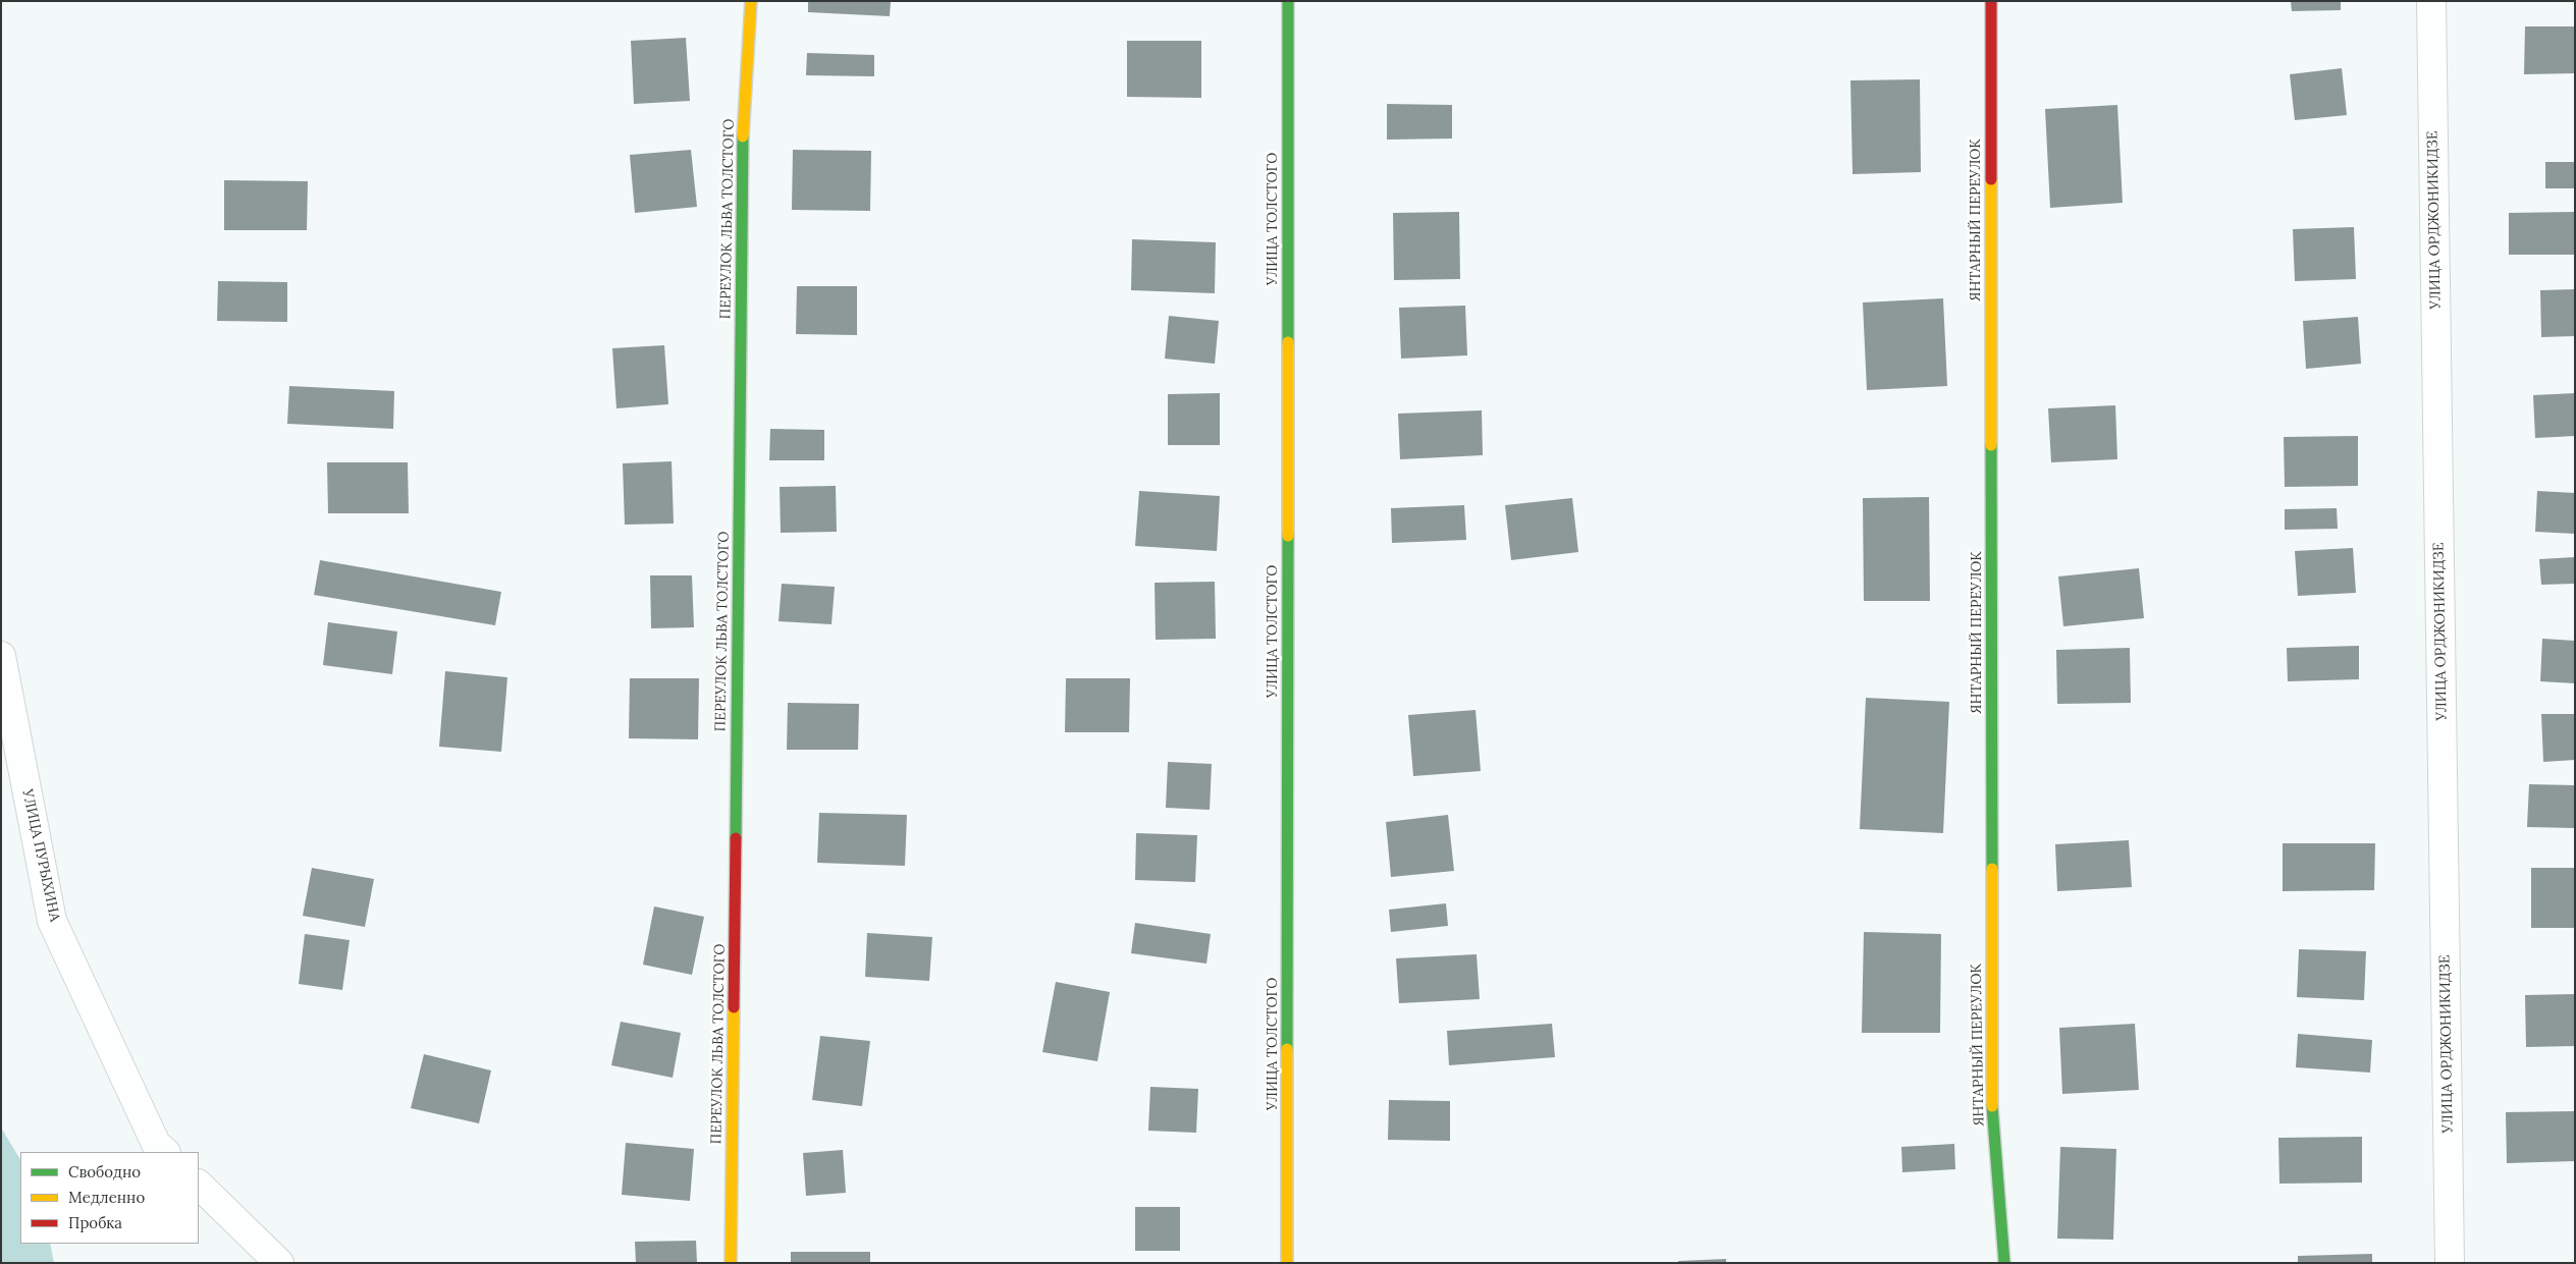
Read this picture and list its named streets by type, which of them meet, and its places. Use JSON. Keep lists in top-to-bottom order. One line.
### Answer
{"streets":{"street":["ПЕРЕУЛОК ЛЬВА ТОЛСТОГО","УЛИЦА ТОЛСТОГО","ЯНТАРНЫЙ ПЕРЕУЛОК","УЛИЦА ОРДЖОНИКИДЗЕ","УЛИЦА ПУРЫХИНА"]},"legend":["Свободно","Медленно","Пробка"]}
